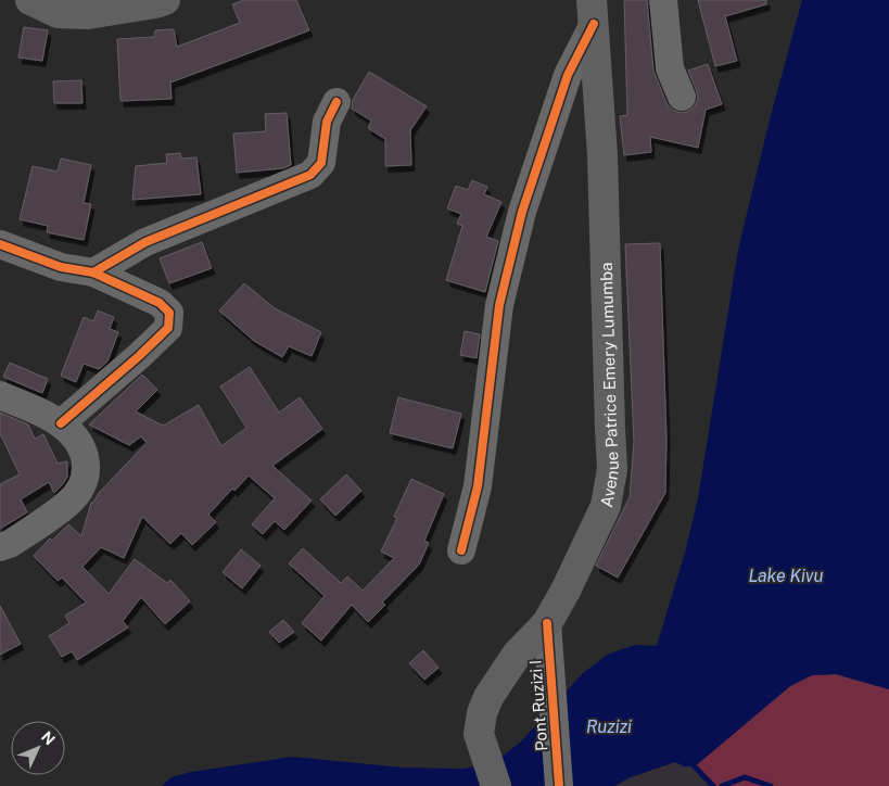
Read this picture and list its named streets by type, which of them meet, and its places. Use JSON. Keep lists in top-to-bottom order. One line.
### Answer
{"streets":{"main road":["Avenue Patrice Emery Lumumba"],"street":["Pont Ruzizi I"]},"crossings":[["Avenue Patrice Emery Lumumba","Pont Ruzizi I"]],"water":["Lake Kivu","Ruzizi"],"north":"top right"}
